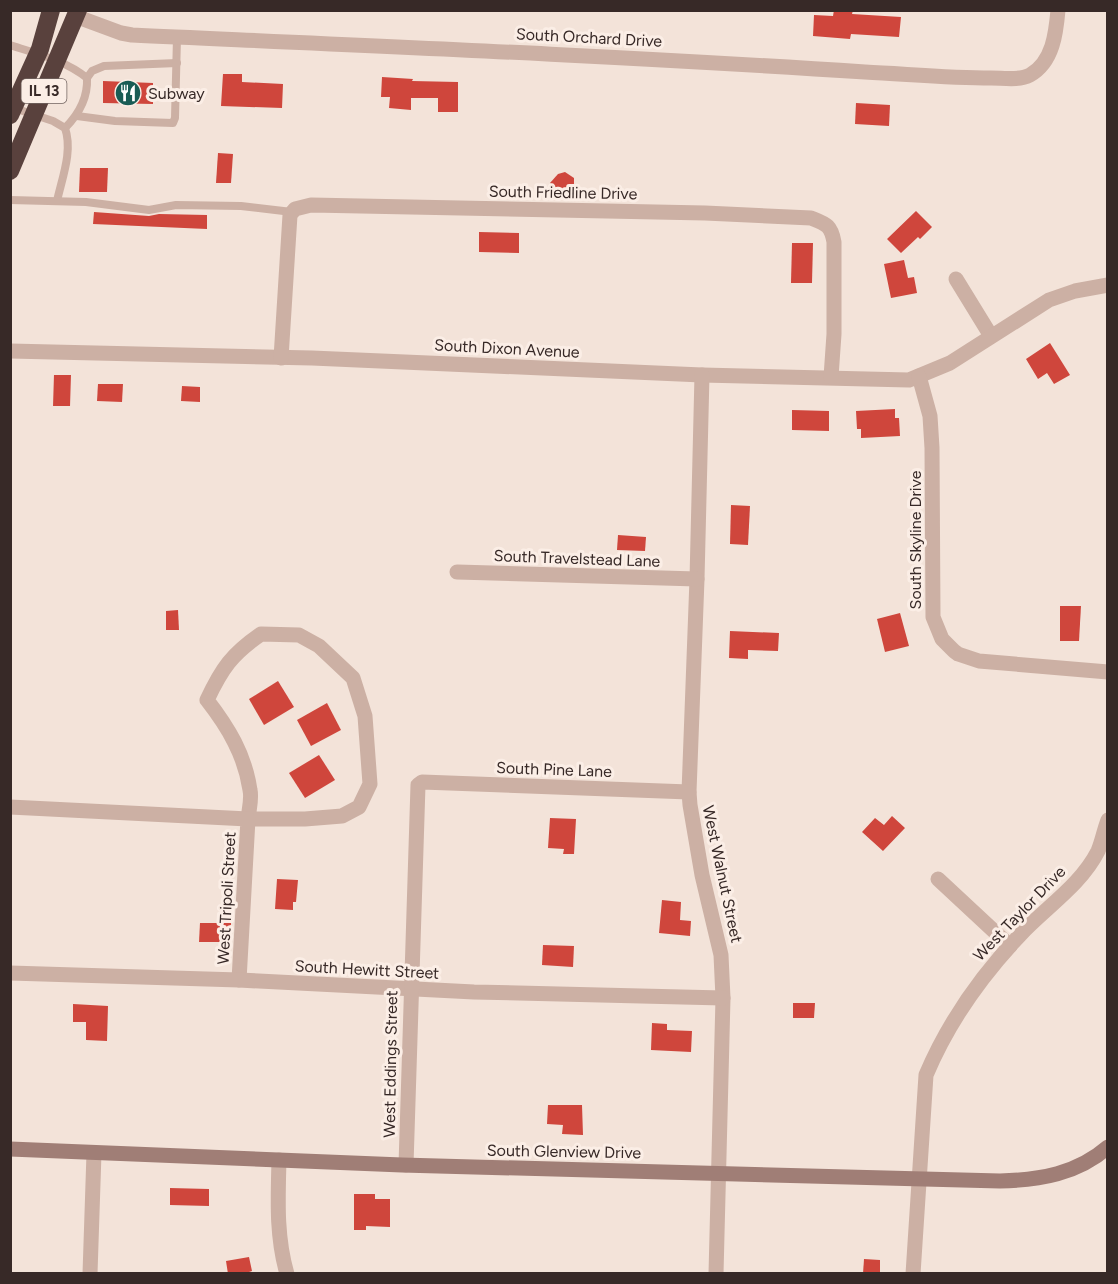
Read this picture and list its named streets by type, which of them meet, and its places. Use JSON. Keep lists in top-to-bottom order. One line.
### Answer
{"streets":{"highway":["IL 13"],"street":["South Orchard Drive","South Friedline Drive","South Dixon Avenue","South Skyline Drive","South Travelstead Lane","South Pine Lane","West Walnut Street","West Tripoli Street","West Taylor Drive","South Hewitt Street","West Eddings Street","South Glenview Drive"]},"crossings":[["South Orchard Drive","IL 13"],["South Friedline Drive","South Dixon Avenue"],["South Dixon Avenue","South Skyline Drive"],["South Dixon Avenue","West Walnut Street"],["South Travelstead Lane","West Walnut Street"],["South Pine Lane","West Walnut Street"],["South Pine Lane","West Eddings Street"],["West Walnut Street","South Hewitt Street"],["West Walnut Street","South Glenview Drive"],["West Tripoli Street","South Hewitt Street"],["West Taylor Drive","South Glenview Drive"],["South Hewitt Street","West Eddings Street"],["West Eddings Street","South Glenview Drive"]],"places":{"restaurant":["Subway"]}}
